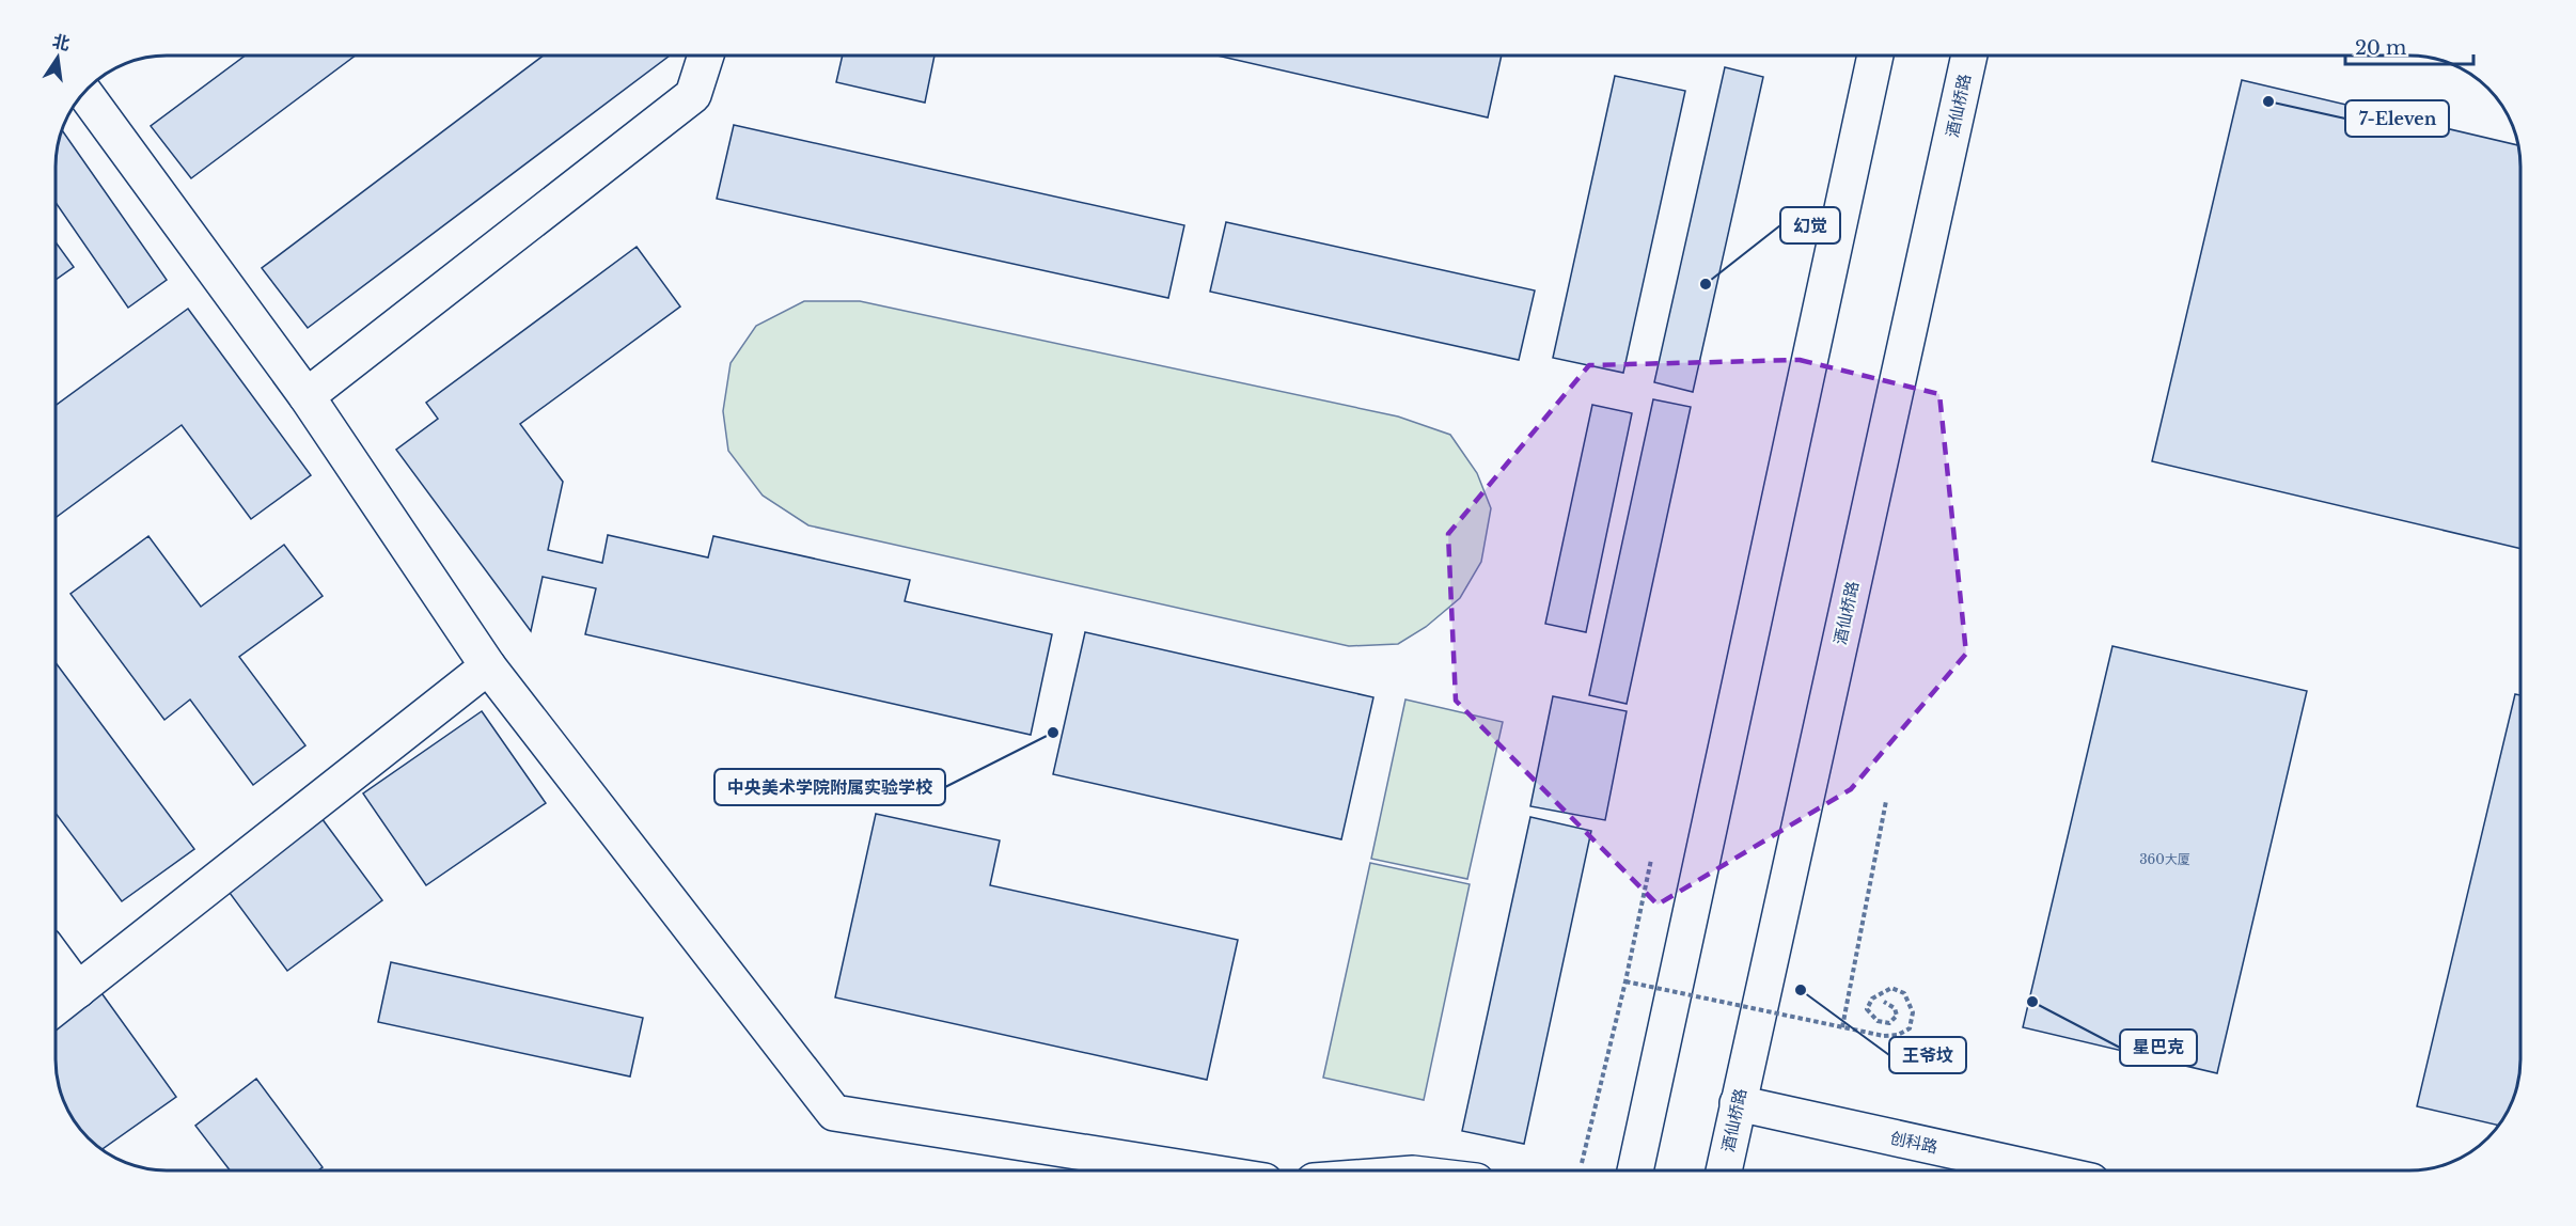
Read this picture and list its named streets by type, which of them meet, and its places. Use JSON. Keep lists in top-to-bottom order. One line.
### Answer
{"streets":{"street":["酒仙桥路","创科路"]},"crossings":[["酒仙桥路","创科路"]],"places":["7-Eleven","幻觉","中央美术学院附属实验学校","王爷坟","星巴克"],"house_numbers":["360大厦"],"scale_bar":"20 m","north":"top"}
